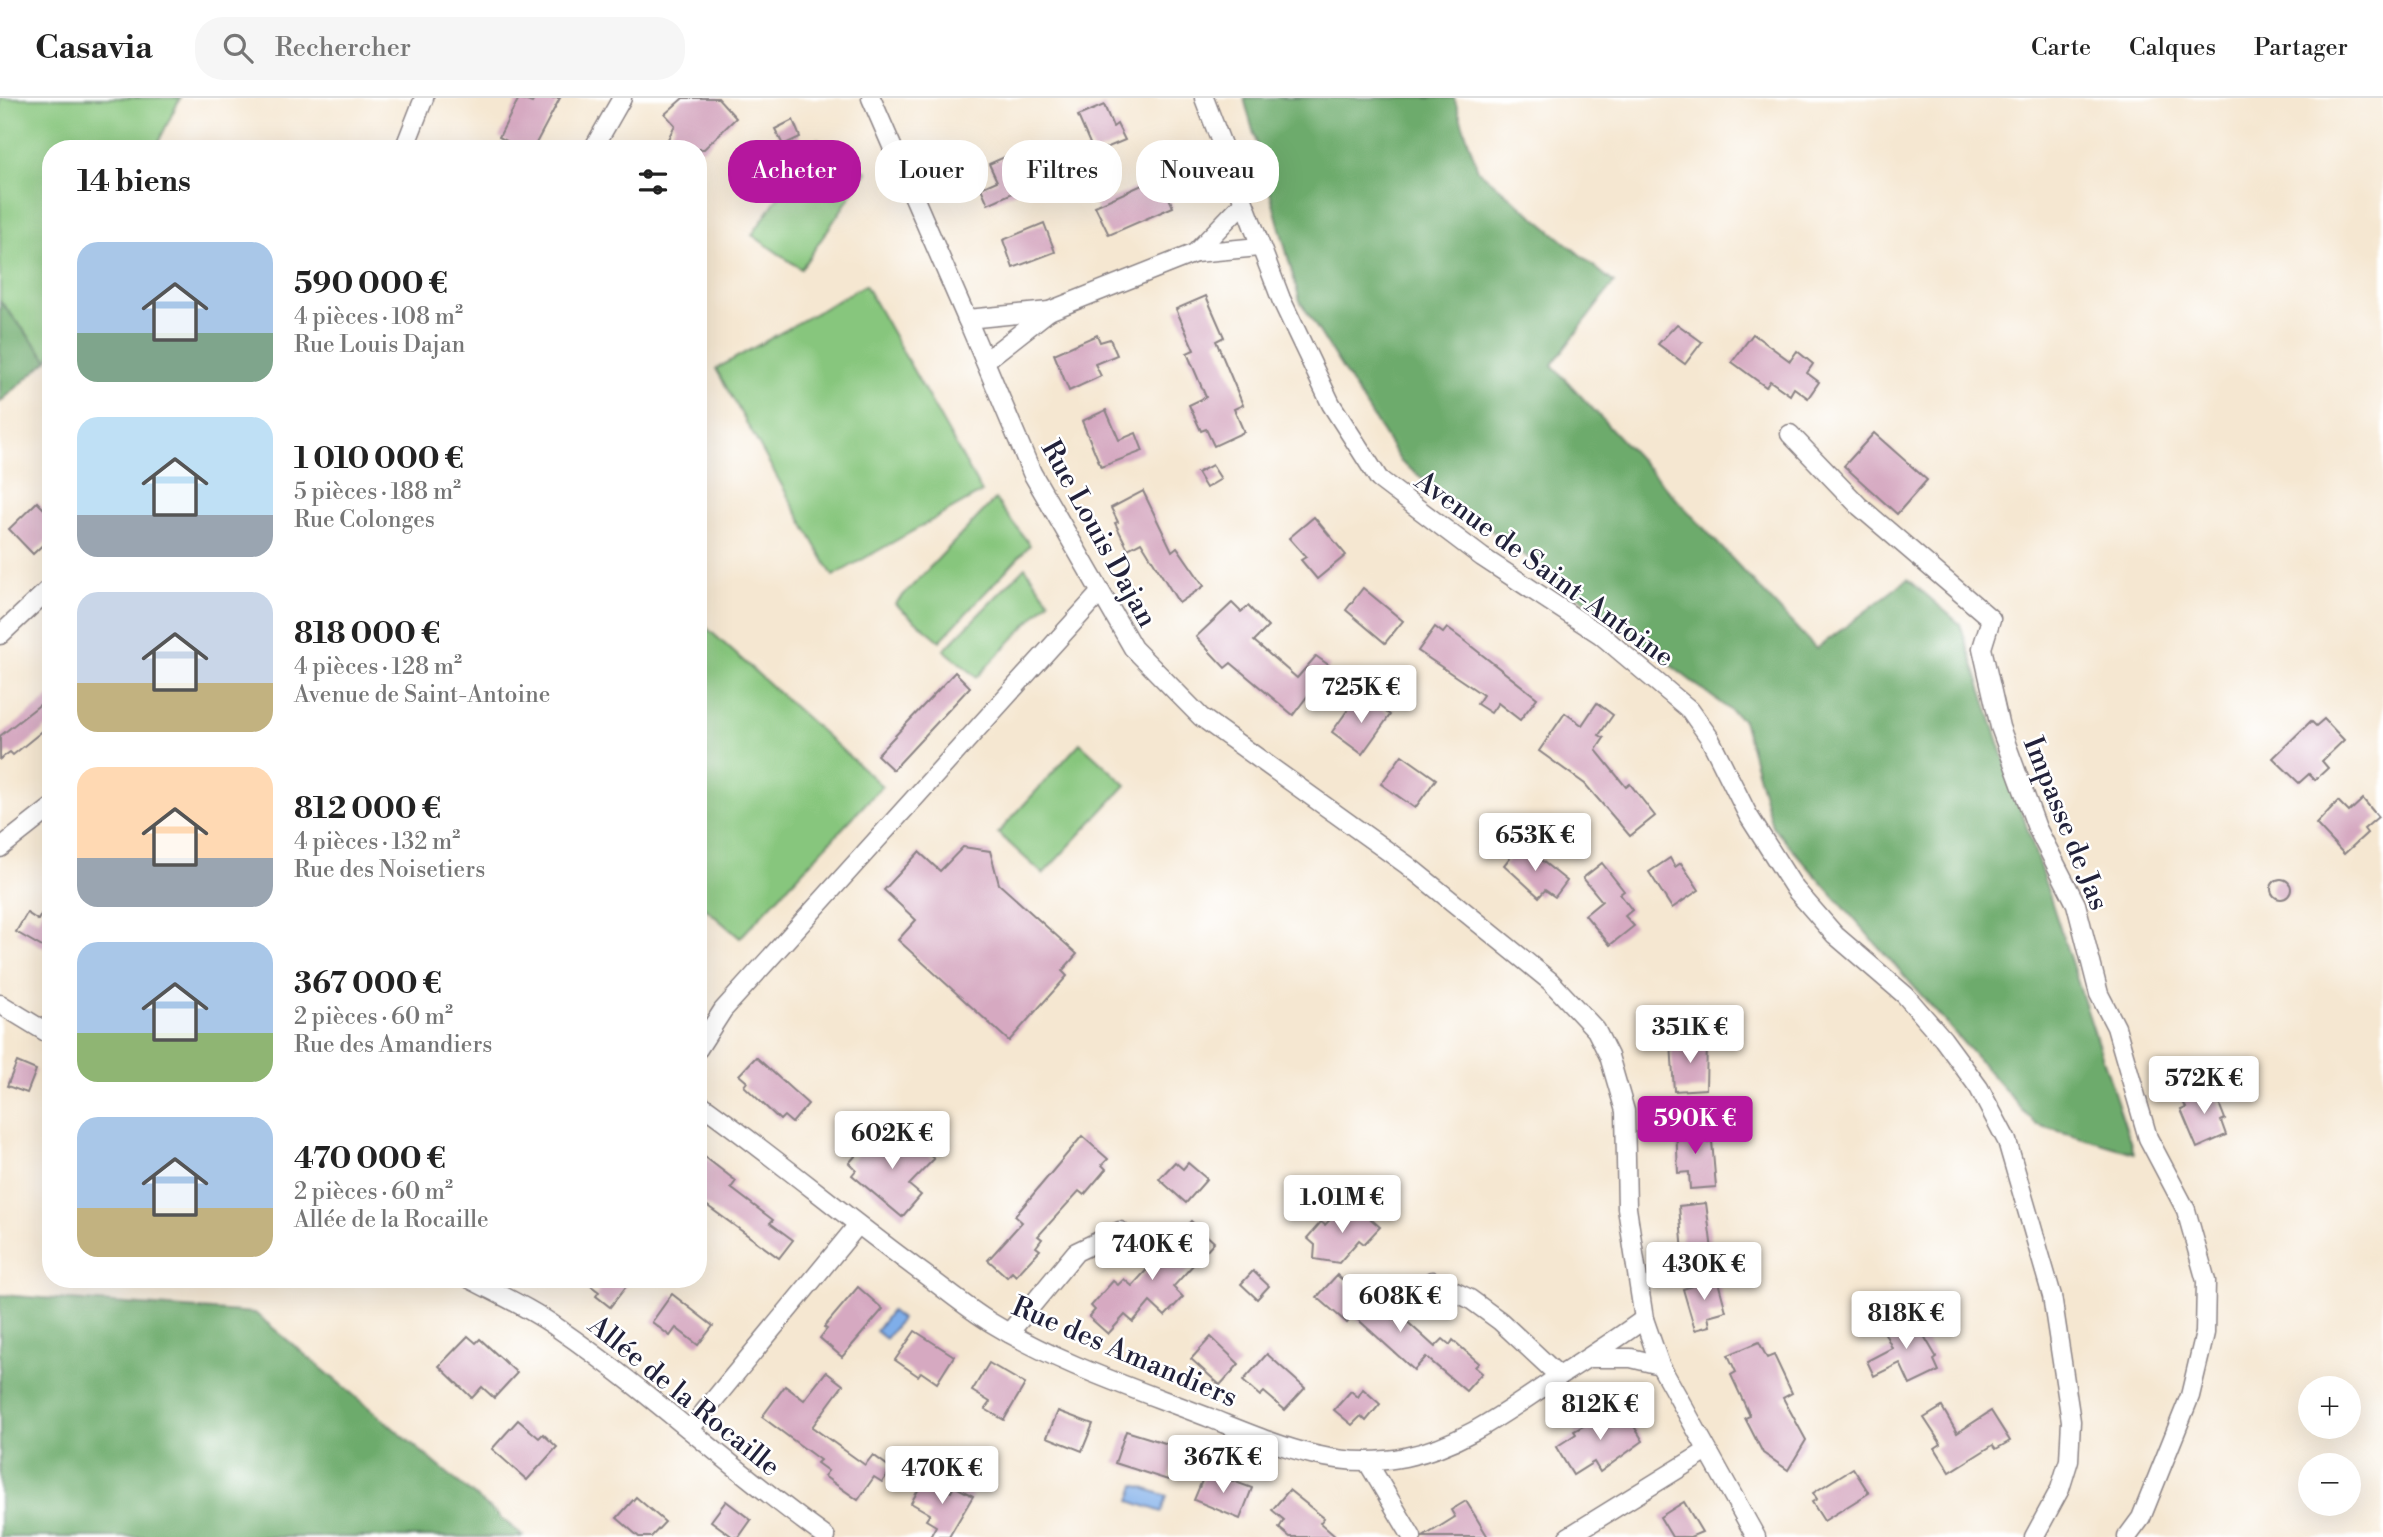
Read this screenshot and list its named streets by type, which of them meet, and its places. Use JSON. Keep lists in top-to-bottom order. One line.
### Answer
{"streets":{"street":["Rue Louis Dajan","Avenue de Saint-Antoine","Impasse de Jas","Rue des Amandiers","Allée de la Rocaille"]},"crossings":[["Rue Louis Dajan","Rue des Amandiers"]],"page":{"header":"Casavia","search":"Rechercher","nav":["Carte","Calques","Partager"],"chip":["Acheter","Louer","Filtres","Nouveau"],"heading":"14 biens","list":[{"name":"590 000 €","note":"4 pièces · 108 m² · Rue Louis Dajan"},{"name":"1 010 000 €","note":"5 pièces · 188 m² · Rue Colonges"},{"name":"818 000 €","note":"4 pièces · 128 m² · Avenue de Saint-Antoine"},{"name":"812 000 €","note":"4 pièces · 132 m² · Rue des Noisetiers"},{"name":"367 000 €","note":"2 pièces · 60 m² · Rue des Amandiers"},{"name":"470 000 €","note":"2 pièces · 60 m² · Allée de la Rocaille"}],"price":["725K €","653K €","351K €","572K €","590K €","602K €","1.01M €","740K €","430K €","608K €","818K €","812K €","367K €","470K €"],"map_buttons":["+","−"]}}
